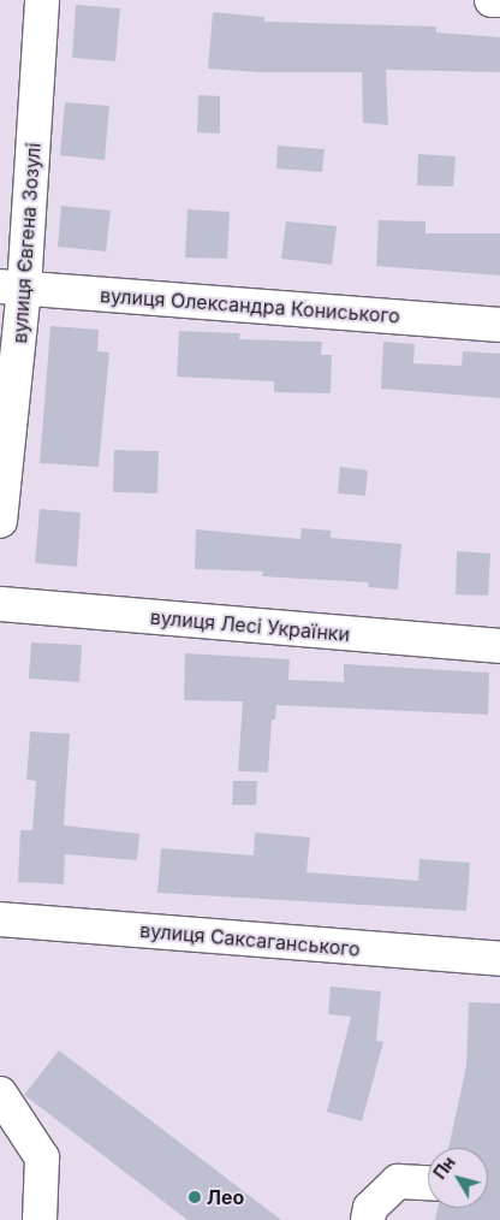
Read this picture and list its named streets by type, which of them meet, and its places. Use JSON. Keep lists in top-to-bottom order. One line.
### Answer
{"streets":{"street":["вулиця Євгена Зозулі","вулиця Олександра Кониського","вулиця Лесі Українки","вулиця Саксаганського"]},"crossings":[["вулиця Євгена Зозулі","вулиця Олександра Кониського"]],"places":["Лео"],"north":"top left"}
